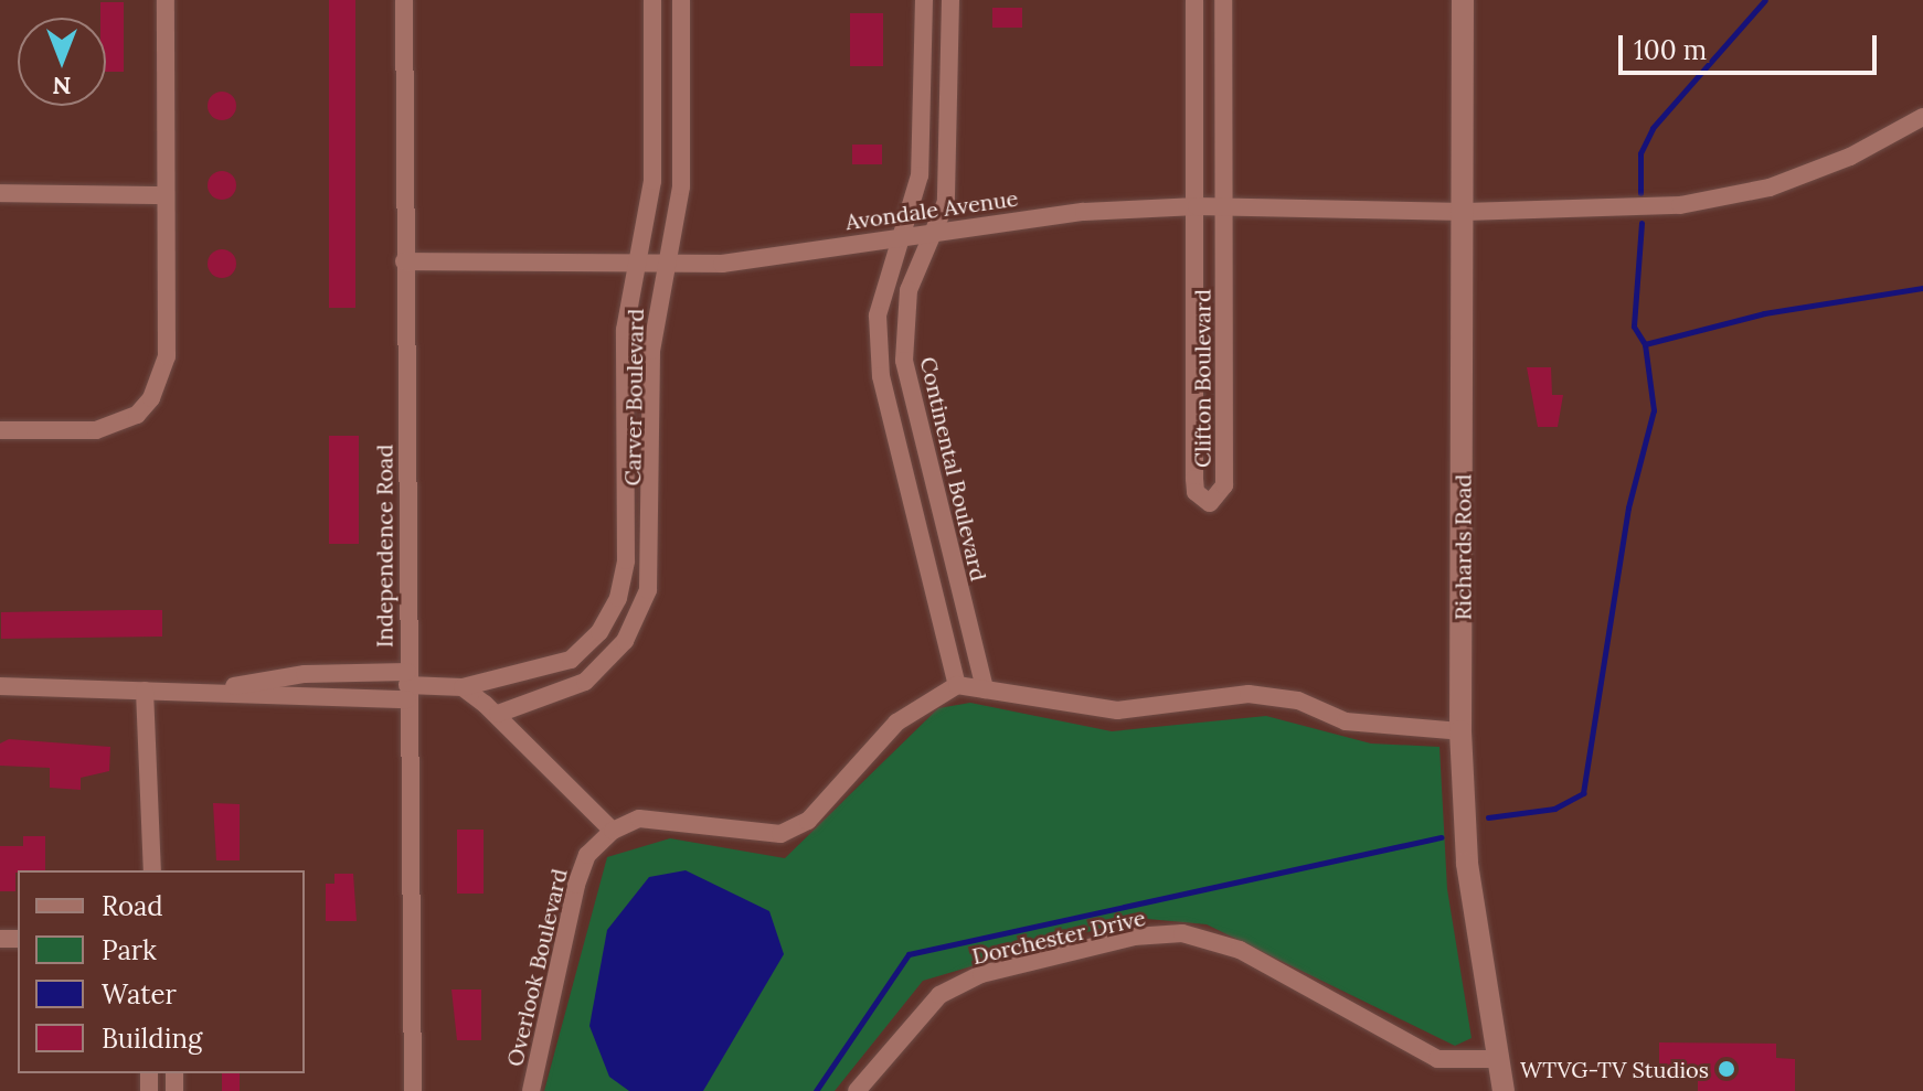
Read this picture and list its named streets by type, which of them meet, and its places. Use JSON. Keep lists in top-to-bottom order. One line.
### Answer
{"streets":{"street":["Avondale Avenue","Clifton Boulevard","Carver Boulevard","Continental Boulevard","Independence Road","Richards Road","Dorchester Drive","Overlook Boulevard"]},"crossings":[["Avondale Avenue","Clifton Boulevard"],["Avondale Avenue","Carver Boulevard"],["Avondale Avenue","Continental Boulevard"],["Avondale Avenue","Independence Road"],["Avondale Avenue","Richards Road"],["Carver Boulevard","Independence Road"],["Richards Road","Dorchester Drive"]],"places":["WTVG-TV Studios"],"legend":["Road","Park","Water","Building"],"scale_bar":"100 m","north":"bottom"}
